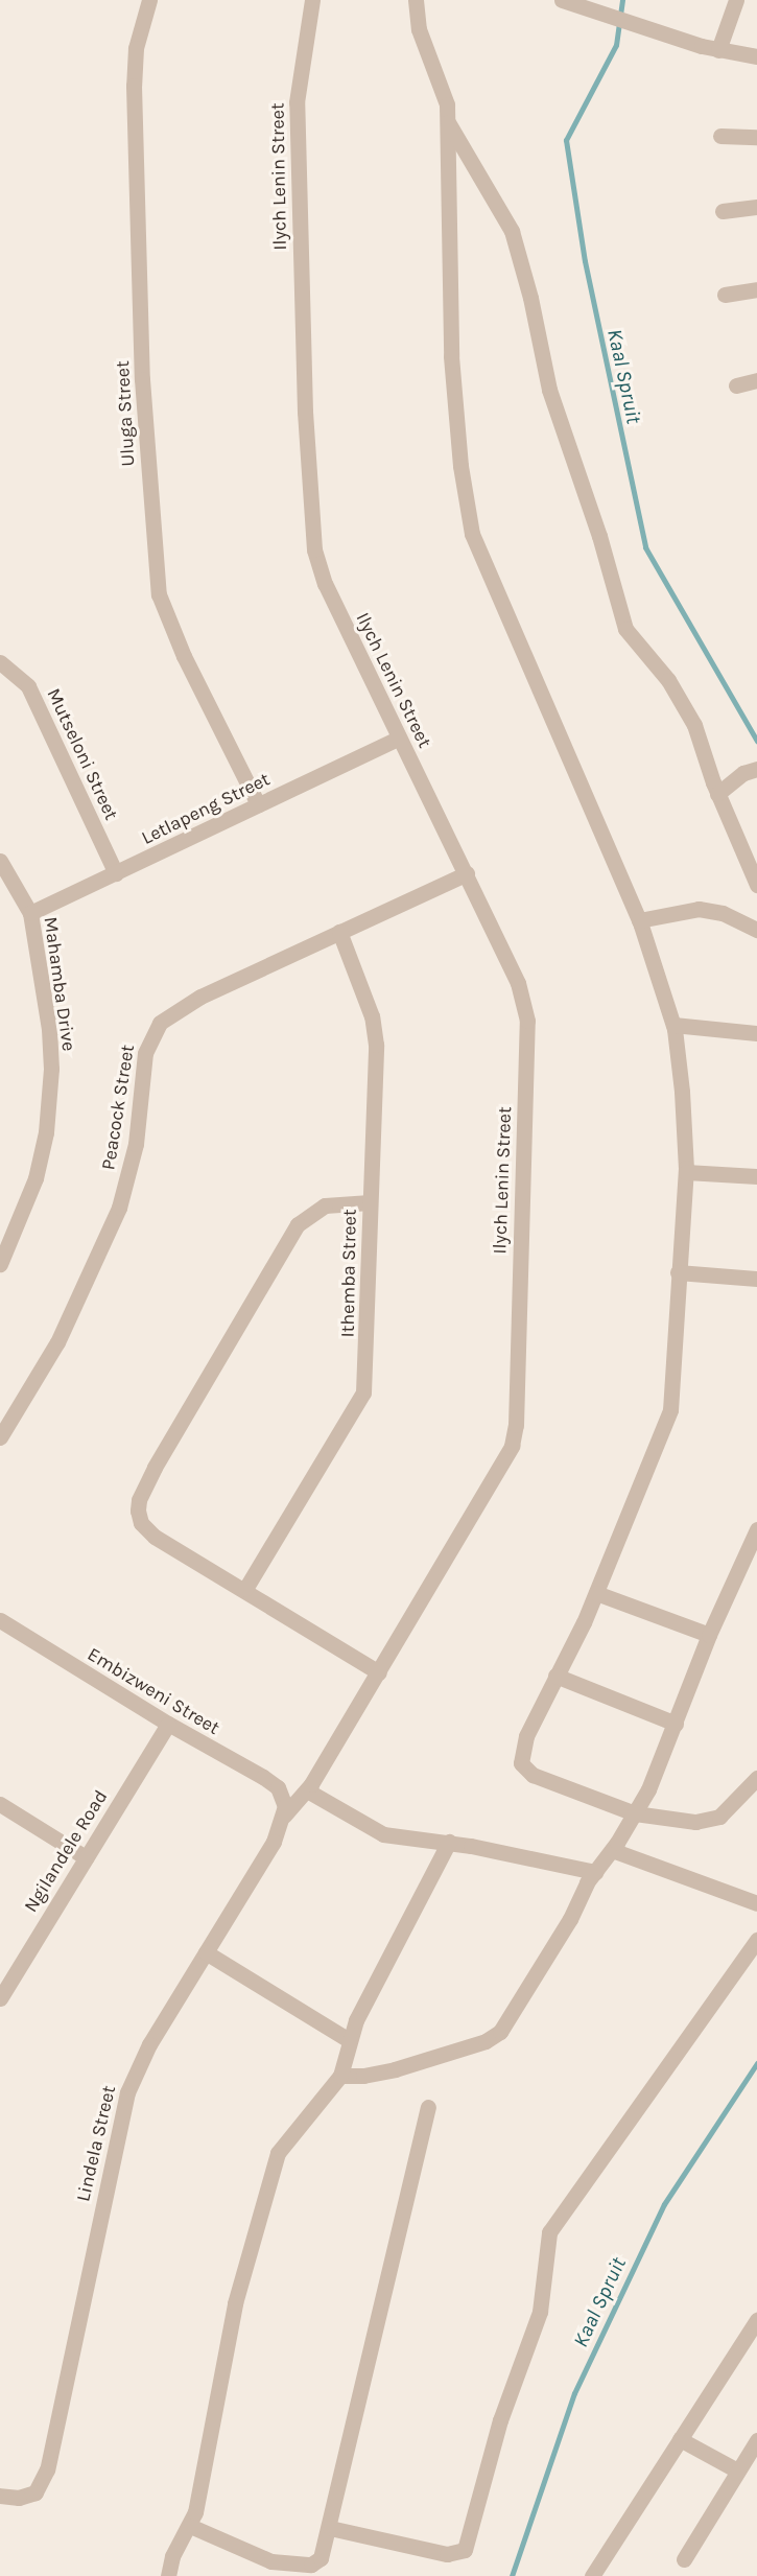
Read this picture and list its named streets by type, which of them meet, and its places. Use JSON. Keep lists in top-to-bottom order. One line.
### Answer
{"streets":{"street":["Ilych Lenin Street","Uluga Street","Mutseloni Street","Letlapeng Street","Mahamba Drive","Peacock Street","Ithemba Street","Embizweni Street","Ngilandele Road","Lindela Street"]},"crossings":[["Ilych Lenin Street","Letlapeng Street"],["Ilych Lenin Street","Peacock Street"],["Ilych Lenin Street","Lindela Street"],["Uluga Street","Letlapeng Street"],["Mutseloni Street","Letlapeng Street"],["Letlapeng Street","Mahamba Drive"],["Peacock Street","Ithemba Street"],["Embizweni Street","Ngilandele Road"],["Embizweni Street","Lindela Street"]],"water":["Kaal Spruit"]}
